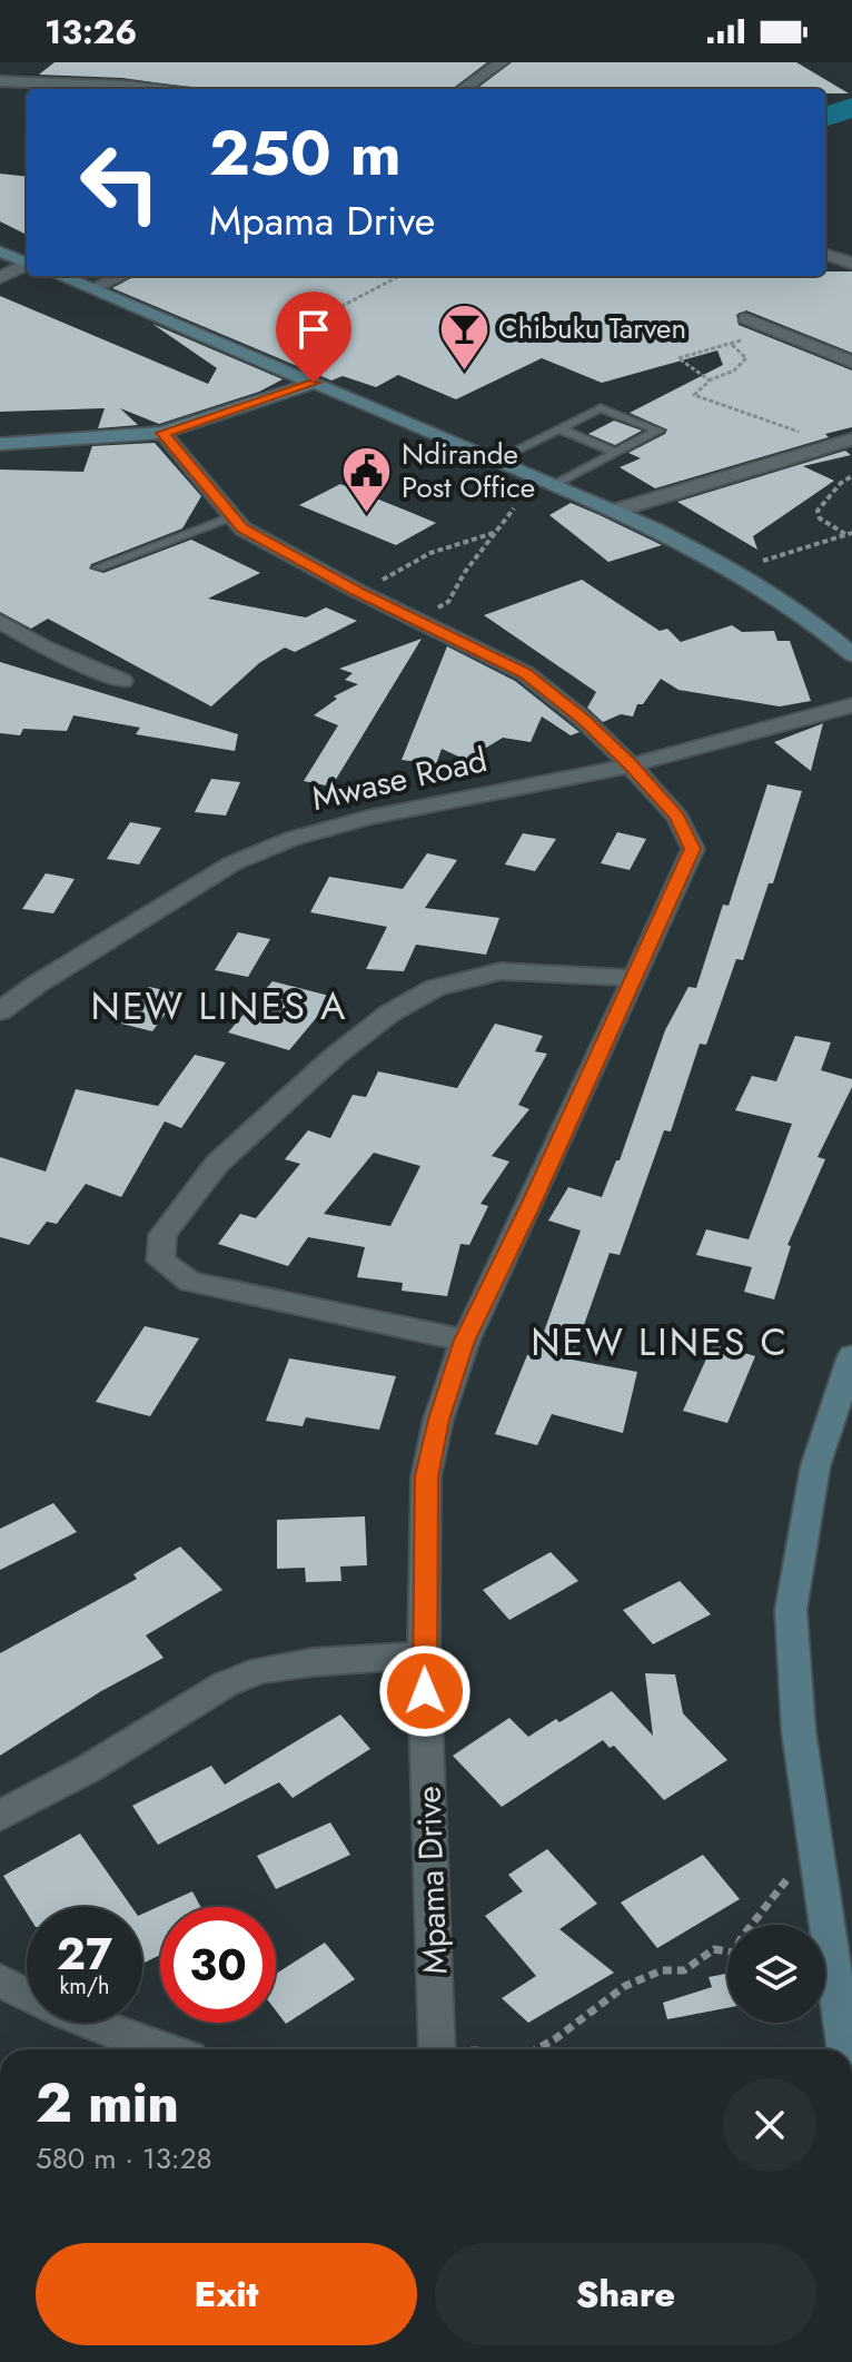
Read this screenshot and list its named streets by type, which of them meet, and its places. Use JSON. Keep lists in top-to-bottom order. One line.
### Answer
{"streets":{"street":["Mwase Road","Mpama Drive"]},"crossings":[["Mwase Road","Mpama Drive"]],"districts":["NEW LINES A","NEW LINES C"],"places":{"bar":["Chibuku Tarven"],"public building":["Ndirande Post Office"]},"page":{"status":"13:26","turn":["250 m","Mpama Drive"],"speed":"27 km/h","limit":"30","heading":["2 min","580 m · 13:28"],"buttons":["Exit","Share"]}}
